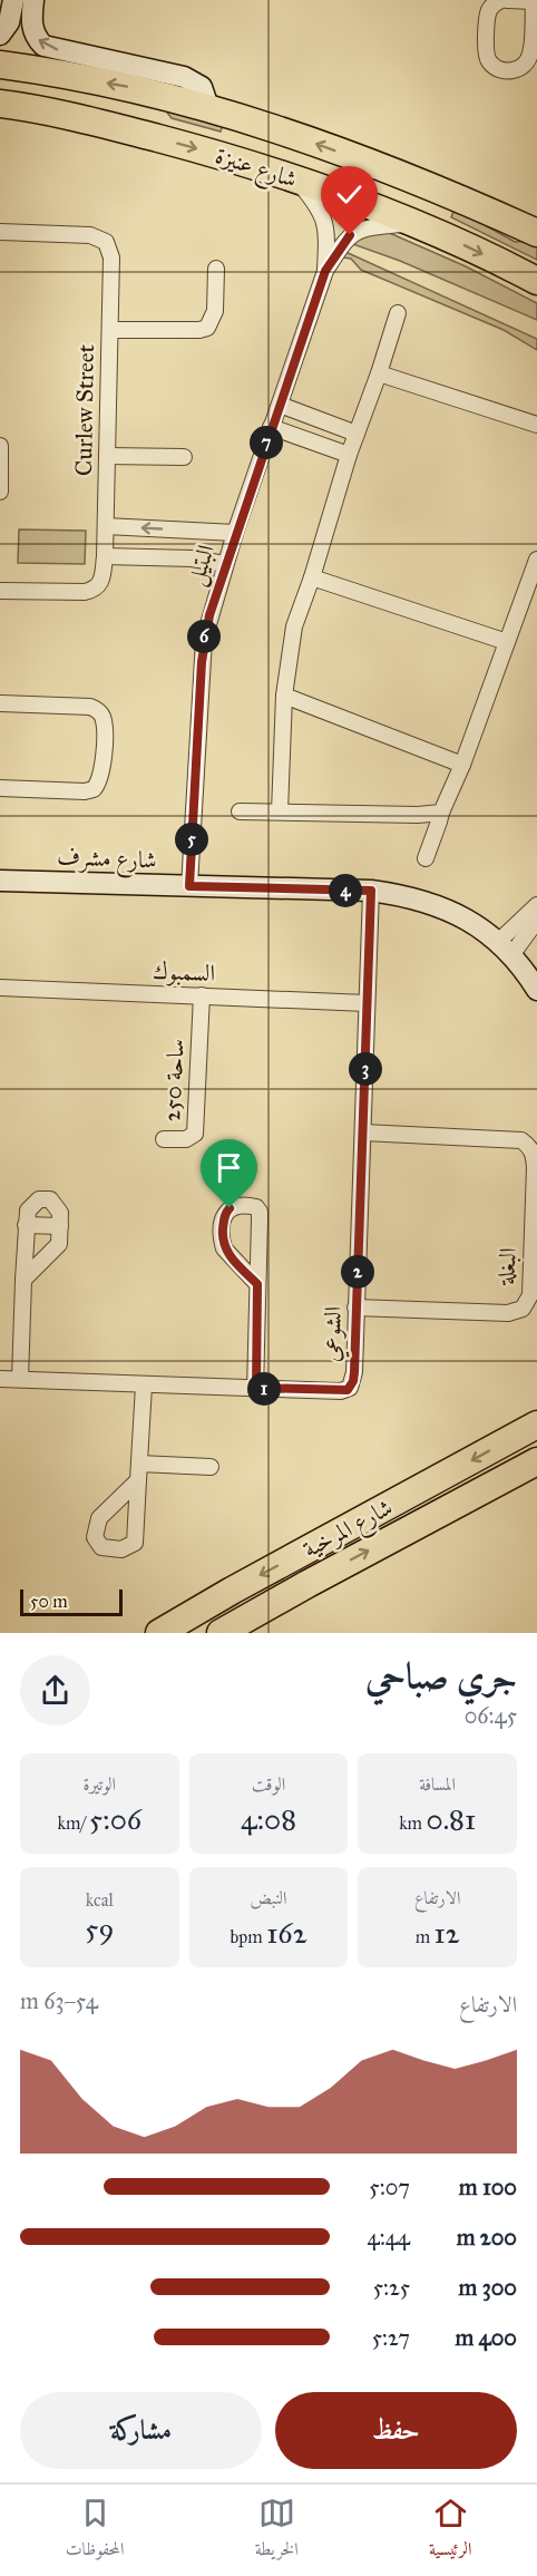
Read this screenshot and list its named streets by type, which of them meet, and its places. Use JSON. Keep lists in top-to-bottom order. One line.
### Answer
{"streets":{"highway":["شارع عنيزة","شارع المرخية"],"street":["Curlew Street","البتيل","شارع مشرف","السمبوك","ساحة 250","البغلة","الشوعي"]},"crossings":[["شارع عنيزة","البتيل"],["البتيل","شارع مشرف"],["شارع مشرف","الشوعي"],["السمبوك","ساحة 250"],["السمبوك","الشوعي"],["البغلة","الشوعي"]],"scale_bar":"50 m","page":{"pins":["7","6","5","4","3","2","1"],"scale":"50 m","heading":["جري صباحي","06:45"],"stats":[["المسافة","0.81 km"],["الوقت","4:08"],["الوتيرة","5:06 /km"],["الارتفاع","12 m"],["النبض","162 bpm"],["kcal","59"]],"chart":["الارتفاع","54–63 m"],"list":[{"name":"100 m","note":"5:07"},{"name":"200 m","note":"4:44"},{"name":"300 m","note":"5:25"},{"name":"400 m","note":"5:27"}],"buttons":["حفظ","مشاركة"],"tabs":["الرئيسية","الخريطة","المحفوظات"]}}
